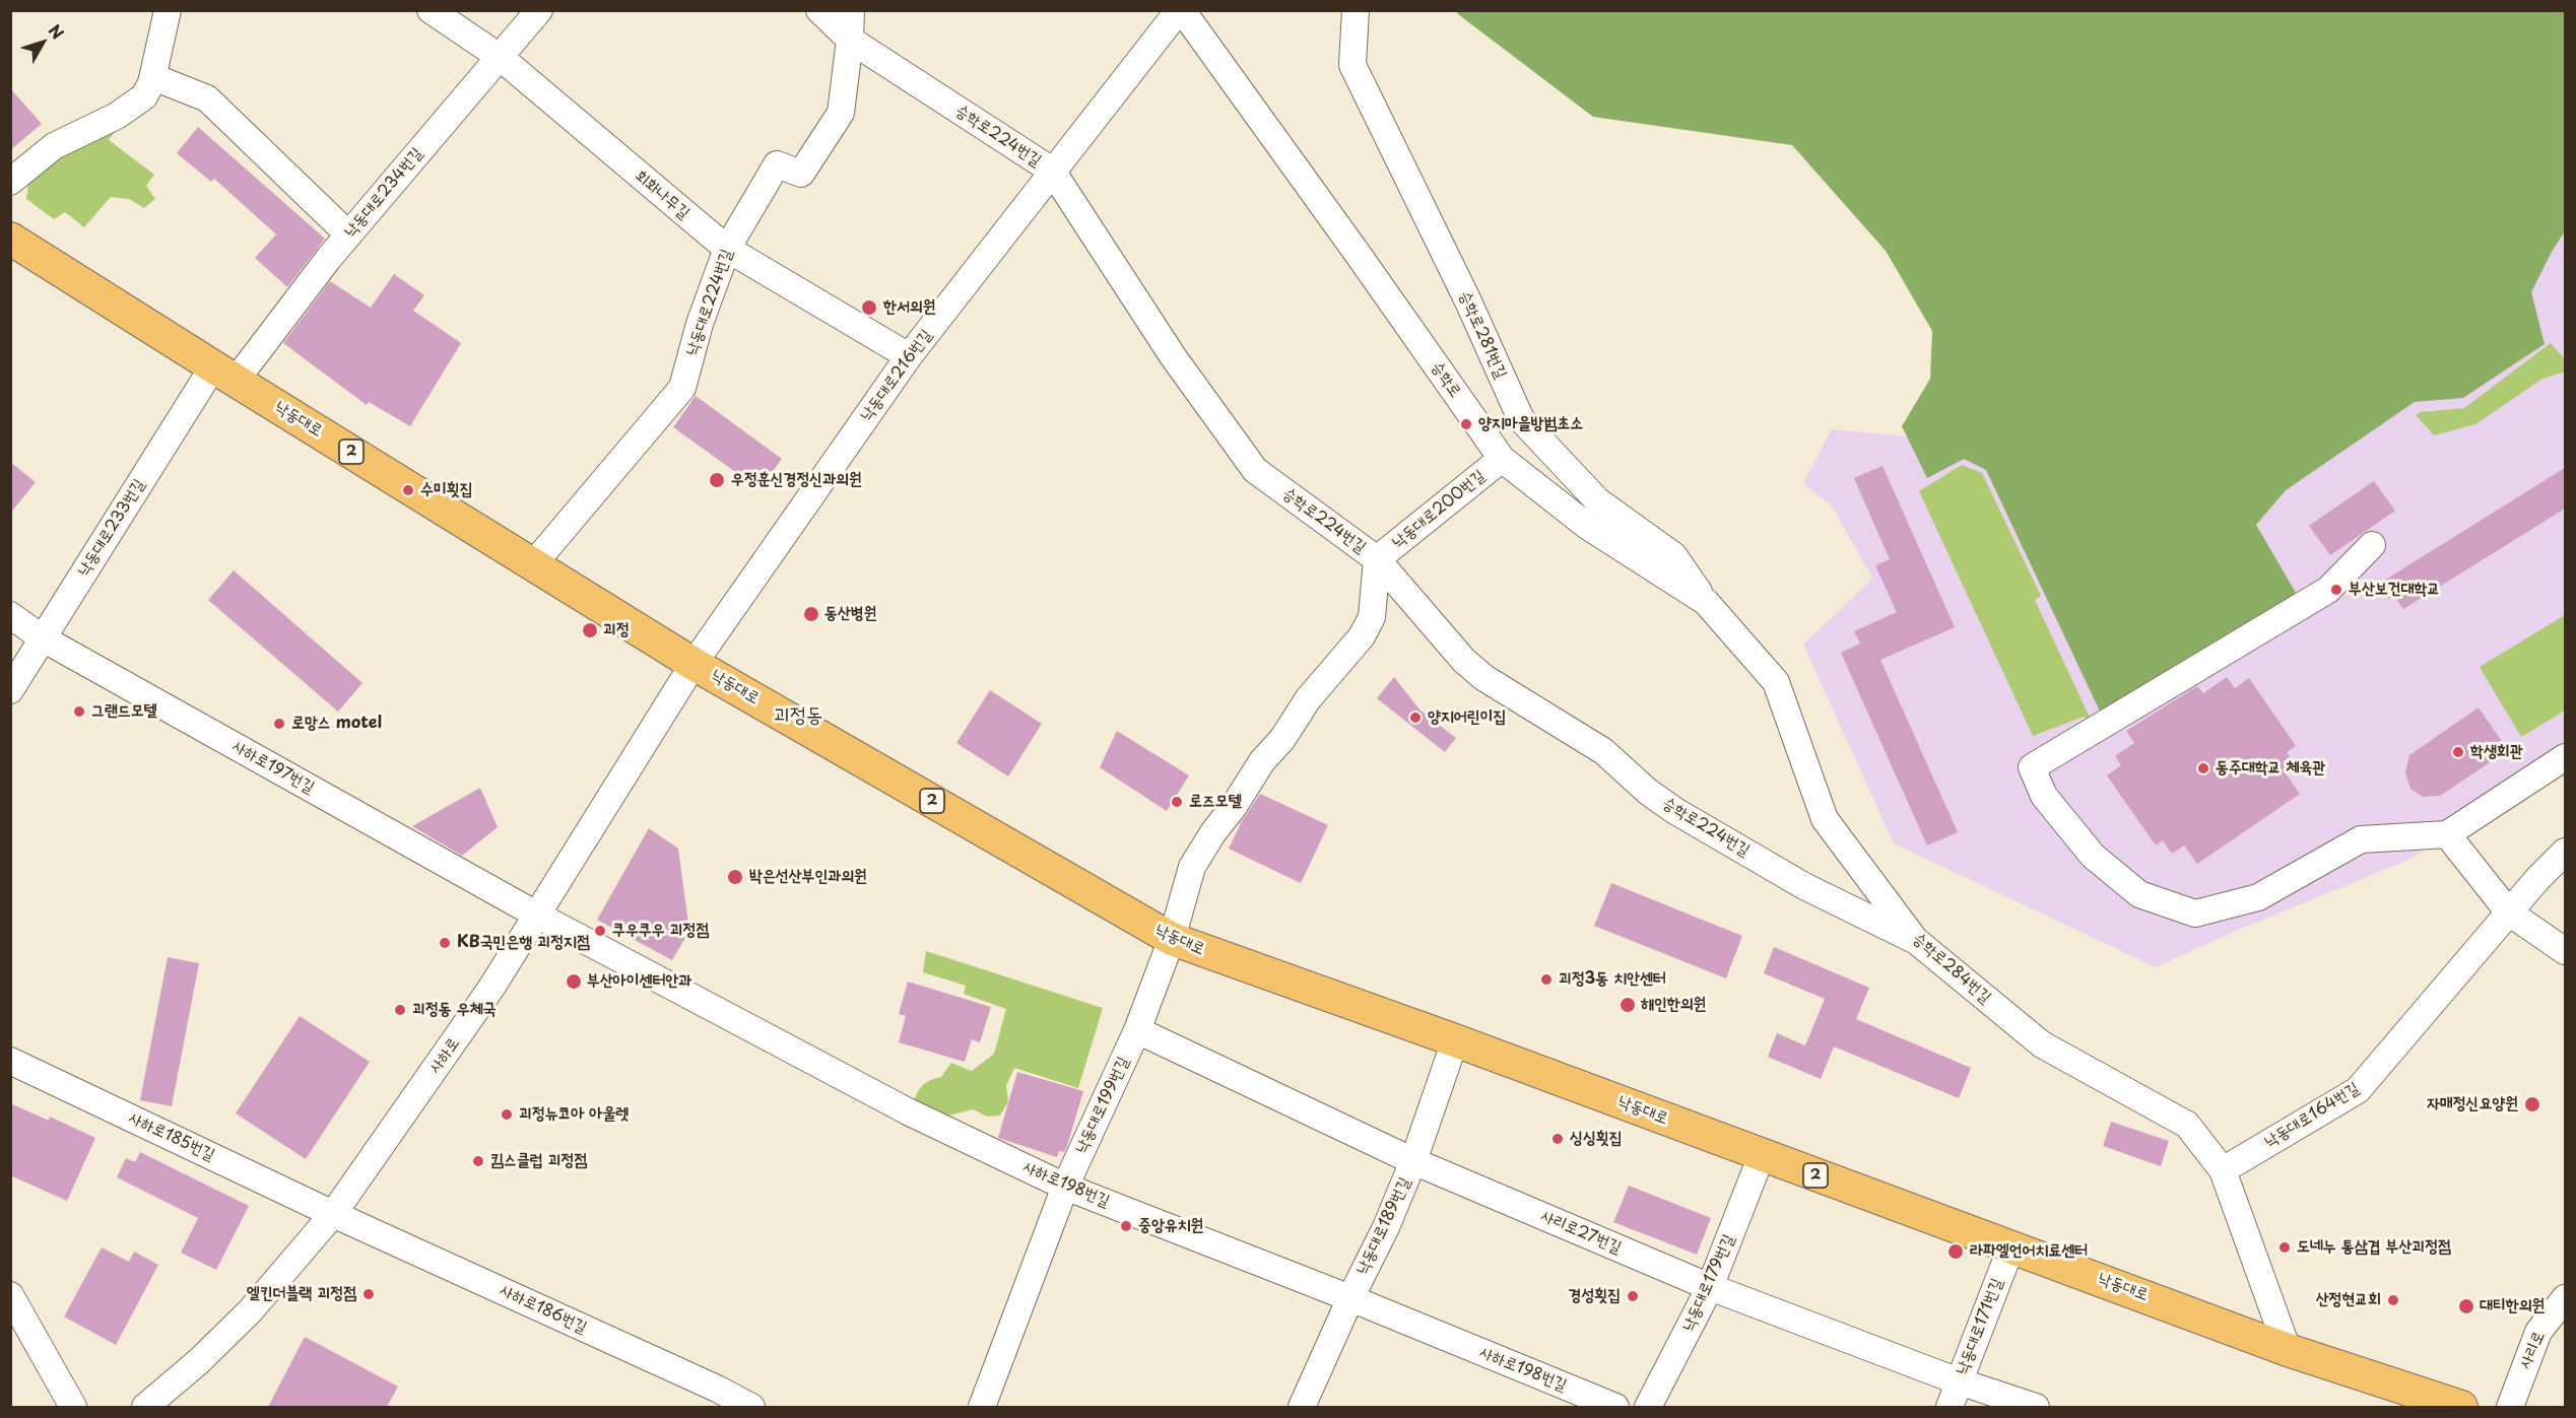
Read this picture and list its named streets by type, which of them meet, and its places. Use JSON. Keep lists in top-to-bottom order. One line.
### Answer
{"streets":{"main road":["낙동대로","2"],"street":["승학로224번길","낙동대로234번길","회화나무길","낙동대로224번길","승학로281번길","낙동대로216번길","승학로","낙동대로200번길","낙동대로233번길","사하로197번길","승학로284번길","사하로","낙동대로199번길","낙동대로164번길","사하로185번길","사하로198번길","낙동대로189번길","사리로27번길","낙동대로179번길","사하로186번길","낙동대로171번길","사리로"]},"crossings":[["승학로224번길","낙동대로224번길"],["승학로224번길","낙동대로216번길"],["승학로224번길","낙동대로200번길"],["승학로224번길","승학로284번길"],["승학로224번길","낙동대로199번길"],["낙동대로234번길","회화나무길"],["낙동대로234번길","낙동대로"],["낙동대로234번길","낙동대로233번길"],["회화나무길","낙동대로224번길"],["회화나무길","낙동대로216번길"],["낙동대로224번길","낙동대로"],["승학로281번길","승학로"],["낙동대로216번길","승학로"],["낙동대로216번길","낙동대로"],["낙동대로216번길","사하로"],["승학로","낙동대로200번길"],["승학로","승학로284번길"],["낙동대로","낙동대로233번길"],["낙동대로","사하로"],["낙동대로","낙동대로199번길"],["낙동대로","낙동대로189번길"],["낙동대로","낙동대로179번길"],["낙동대로","낙동대로171번길"],["낙동대로200번길","낙동대로199번길"],["낙동대로233번길","사하로197번길"],["사하로197번길","사하로"],["사하로197번길","사하로198번길"],["승학로284번길","낙동대로164번길"],["사하로","사하로185번길"],["사하로","사하로198번길"],["사하로","사하로186번길"],["낙동대로199번길","사하로198번길"],["낙동대로199번길","사리로27번길"],["사하로185번길","사하로186번길"],["사하로198번길","낙동대로189번길"],["낙동대로189번길","사리로27번길"],["사리로27번길","낙동대로179번길"],["사리로27번길","낙동대로171번길"]],"districts":["괴정동"],"places":["한서의원","양지마을방범초소","우정훈신경정신과의원","수미횟집","부산보건대학교","동산병원","괴정","그랜드모텔","양지어린이집","로망스 motel","학생회관","동주대학교 체육관","로즈모텔","박은선산부인과의원","쿠우쿠우 괴정점","KB국민은행 괴정지점","괴정3동 치안센터","부산아이센터안과","해인한의원","괴정동 우체국","자매정신요양원","괴정뉴코아 아울렛","싱싱횟집","킴스클럽 괴정점","중앙유치원","도네누 통삼겹 부산괴정점","라파엘언어치료센터","엘킨더블랙 괴정점","경성횟집","산정현교회","대티한의원"],"north":"top right"}
